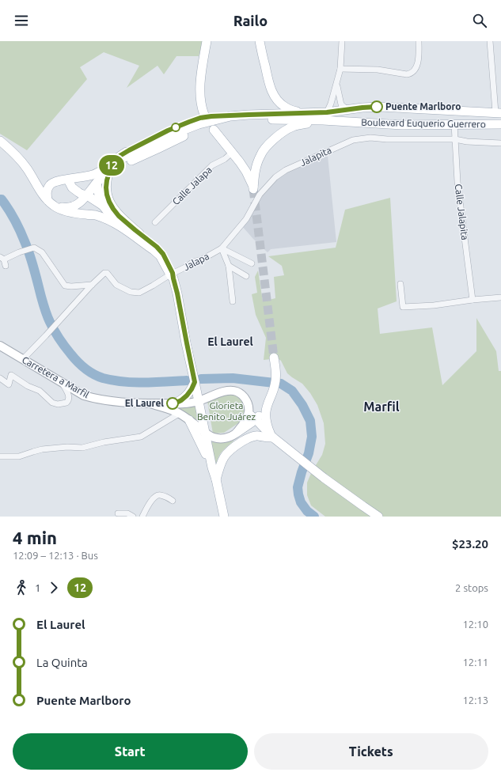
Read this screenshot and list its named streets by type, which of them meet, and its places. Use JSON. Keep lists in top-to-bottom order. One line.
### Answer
{"streets":{"main road":["Boulevard Euquerio Guerrero","Carretera a Marfil"],"street":["Jalapita","Calle Jalapa","Calle Jalapita","Jalapa"]},"crossings":[["Boulevard Euquerio Guerrero","Calle Jalapita"],["Jalapita","Calle Jalapita"],["Jalapita","Jalapa"]],"districts":["El Laurel","Marfil"],"parks":["Glorieta Benito Juárez"],"places":["Puente Marlboro","El Laurel"],"lines":["bus line 12"],"page":{"header":"Railo","on_map":"12","heading":["4 min","12:09 – 12:13 · Bus","$23.20"],"legs":["1","12","2 stops"],"list":[{"name":"El Laurel","value":"12:10"},{"name":"La Quinta","value":"12:11"},{"name":"Puente Marlboro","value":"12:13"}],"buttons":["Start","Tickets"]}}
